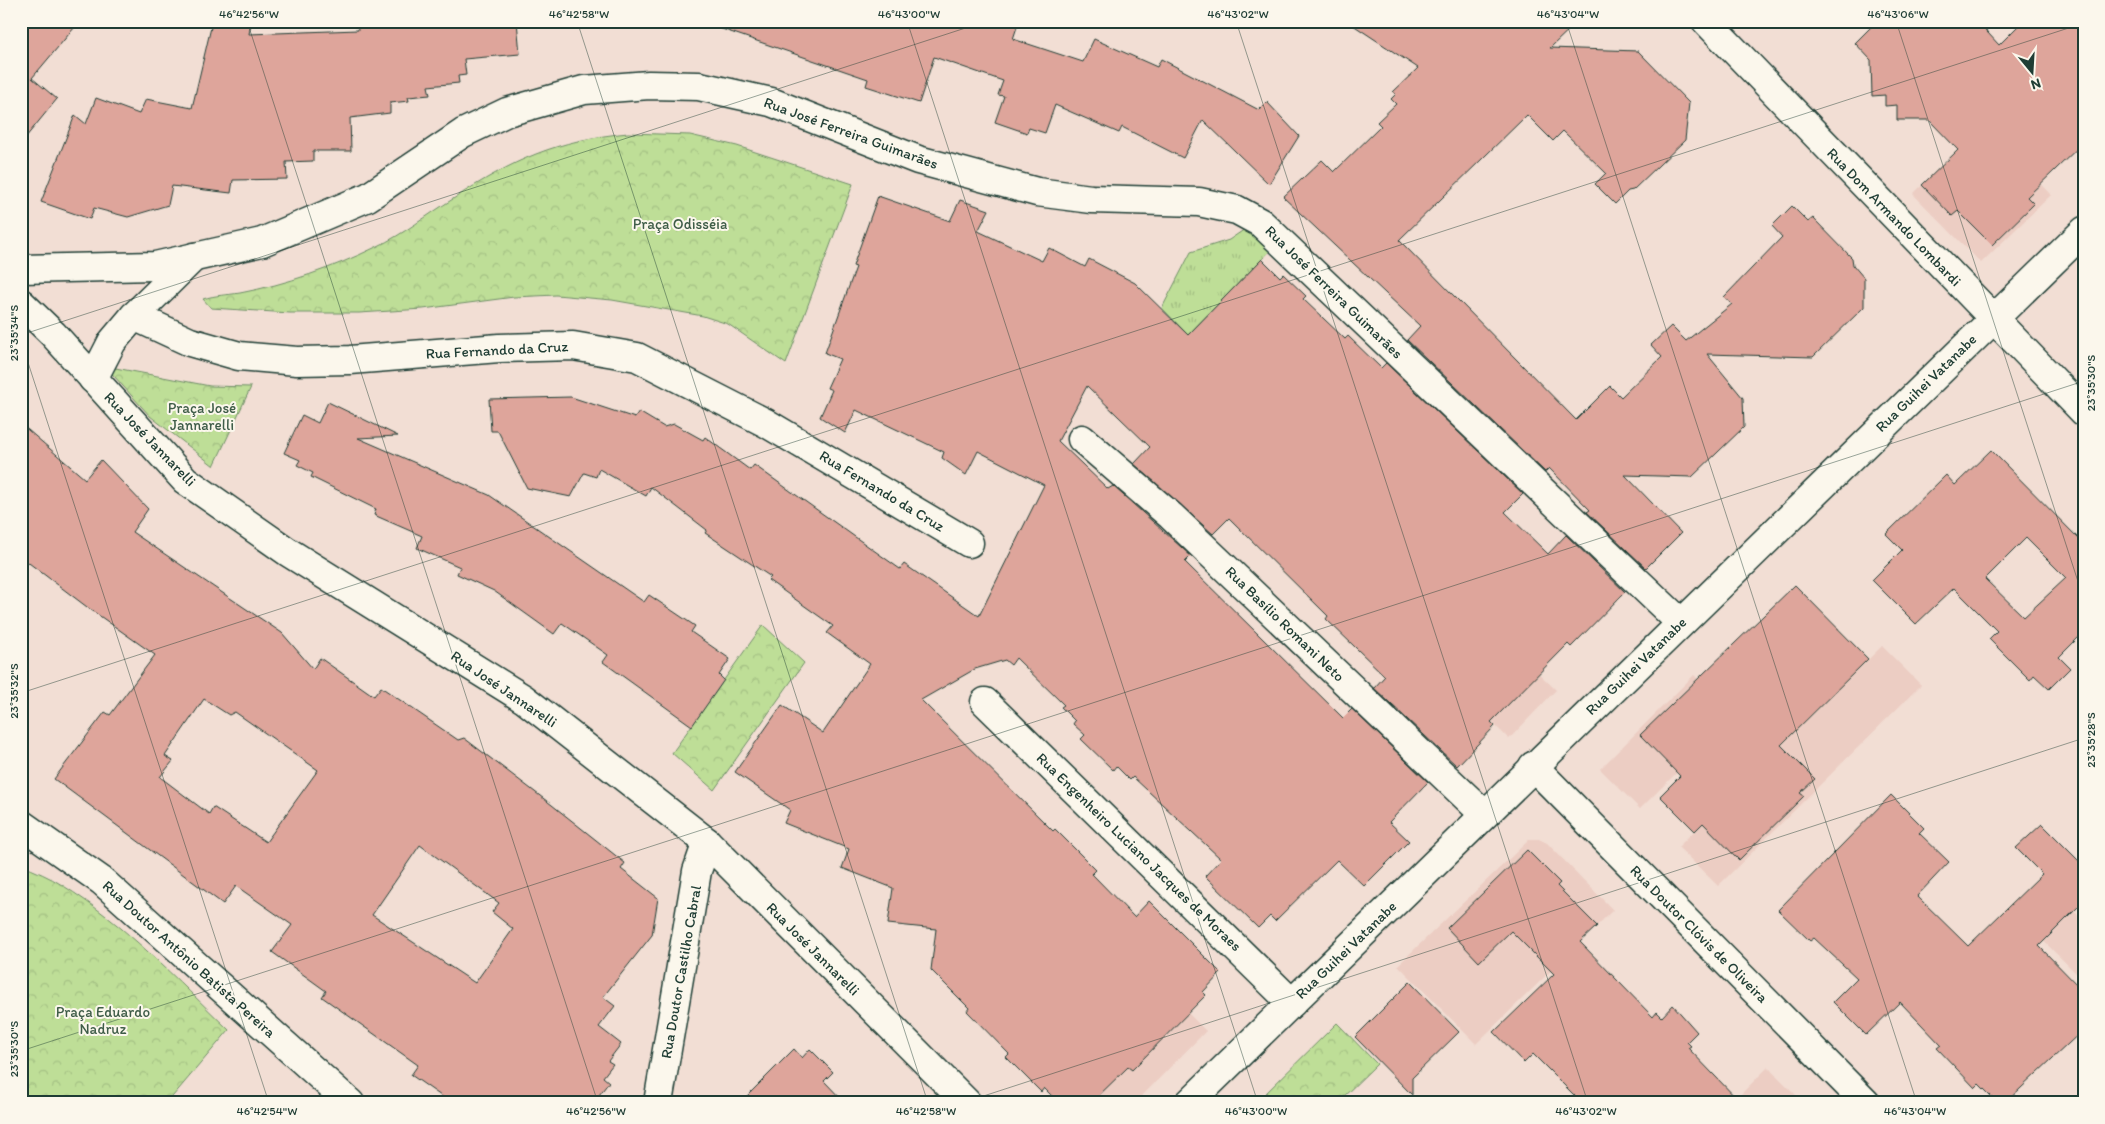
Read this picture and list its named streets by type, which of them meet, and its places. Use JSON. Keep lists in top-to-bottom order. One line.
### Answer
{"streets":{"street":["Rua José Ferreira Guimarães","Rua Dom Armando Lombardi","Rua Fernando da Cruz","Rua Guihei Vatanabe","Rua José Jannarelli","Rua Basílio Romani Neto","Rua Engenheiro Luciano Jacques de Moraes","Rua Doutor Clóvis de Oliveira","Rua Doutor Antônio Batista Pereira","Rua Doutor Castilho Cabral"]},"crossings":[["Rua José Ferreira Guimarães","Rua Guihei Vatanabe"],["Rua Dom Armando Lombardi","Rua Guihei Vatanabe"],["Rua Guihei Vatanabe","Rua Basílio Romani Neto"],["Rua Guihei Vatanabe","Rua Engenheiro Luciano Jacques de Moraes"],["Rua Guihei Vatanabe","Rua Doutor Clóvis de Oliveira"],["Rua José Jannarelli","Rua Doutor Castilho Cabral"]],"parks":["Praça Odisséia","Praça José Jannarelli","Praça Eduardo Nadruz"],"north":"bottom","coordinates":["46°42'56\"W","46°42'58\"W","46°43'00\"W","46°43'02\"W","46°43'04\"W","46°43'06\"W","23°35'34\"S","23°35'30\"S","23°35'32\"S","23°35'28\"S","46°42'54\"W"]}
